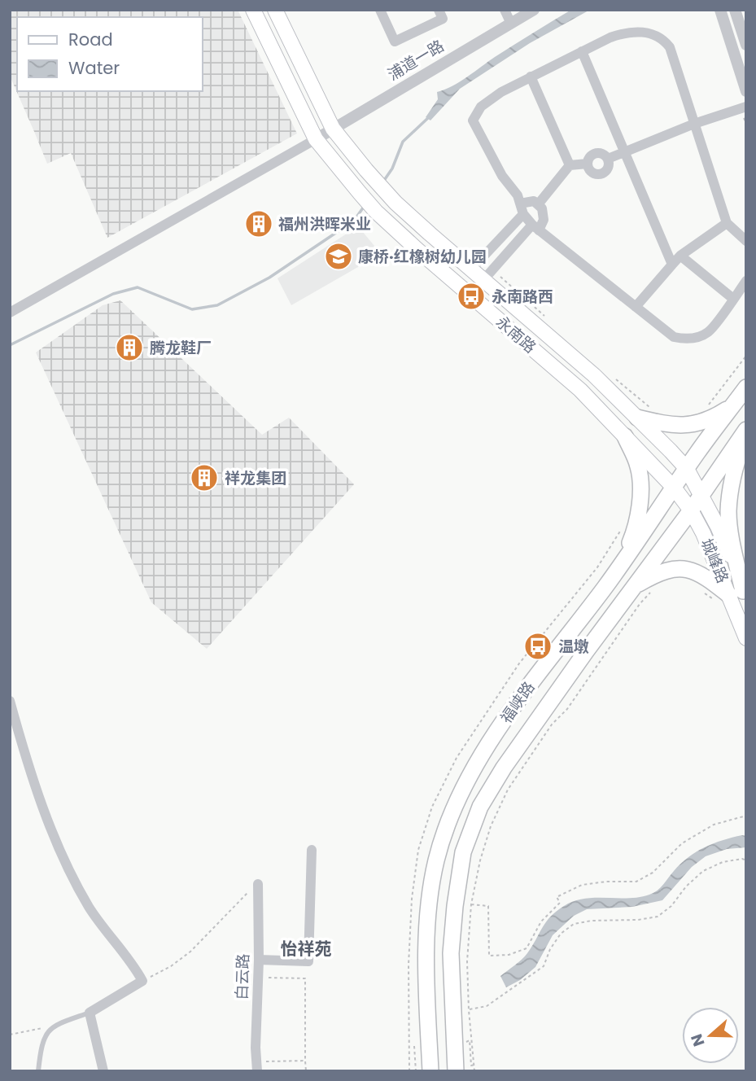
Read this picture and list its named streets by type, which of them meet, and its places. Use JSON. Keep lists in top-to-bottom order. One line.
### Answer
{"streets":{"highway":["福峡路"],"main road":["永南路","城峰路"],"street":["浦道一路","白云路"]},"crossings":[["浦道一路","永南路"],["浦道一路","城峰路"],["永南路","城峰路"],["永南路","福峡路"],["城峰路","福峡路"]],"districts":["怡祥苑"],"places":{"building":["福州洪晖米业","腾龙鞋厂","祥龙集团"],"school or university":["康桥·红橡树幼儿园"],"bus stop":["永南路西","温墩"]},"legend":["Road","Water"],"north":"left"}
